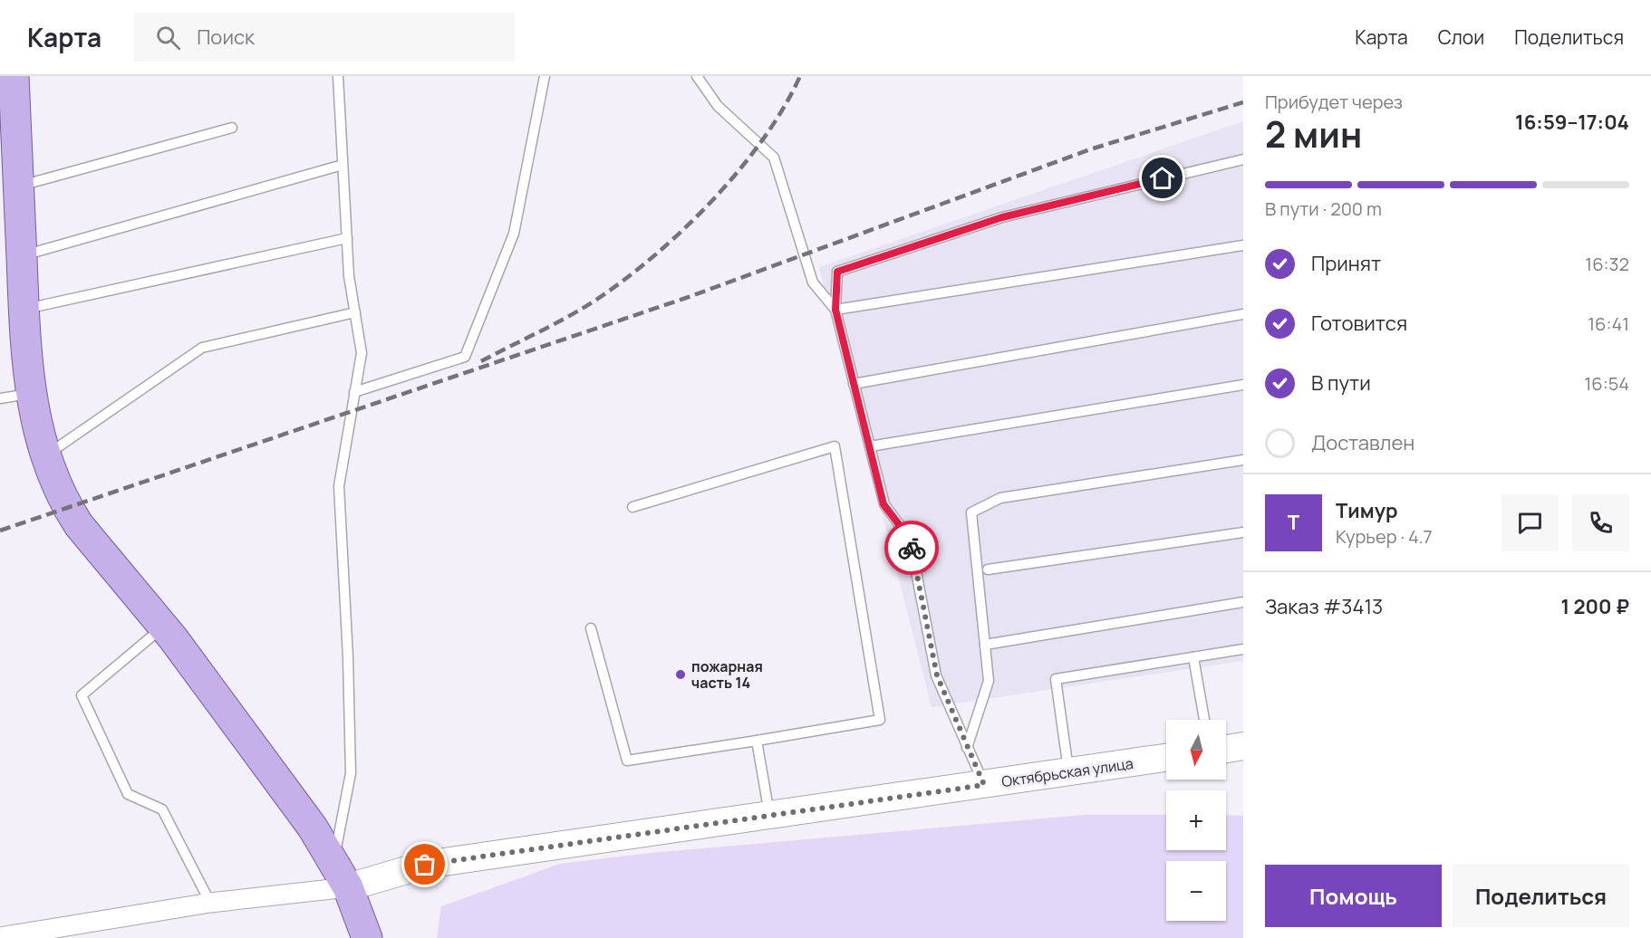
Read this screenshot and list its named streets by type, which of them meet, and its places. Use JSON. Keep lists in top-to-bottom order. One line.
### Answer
{"streets":{"main road":["Октябрьская улица"]},"places":["пожарная часть 14"],"north":"bottom","page":{"header":"Карта","search":"Поиск","nav":["Карта","Слои","Поделиться"],"heading":["2 мин","Прибудет через","16:59–17:04"],"panel":["Тимур","Курьер · 4.7","Заказ #3413","1 200 ₽"],"bar":"В пути · 200 m","list":[["Принят","16:32"],["Готовится","16:41"],["В пути","16:54"],"Доставлен"],"round":"Т","map_buttons":["+","−"],"buttons":["Помощь","Поделиться"]}}
